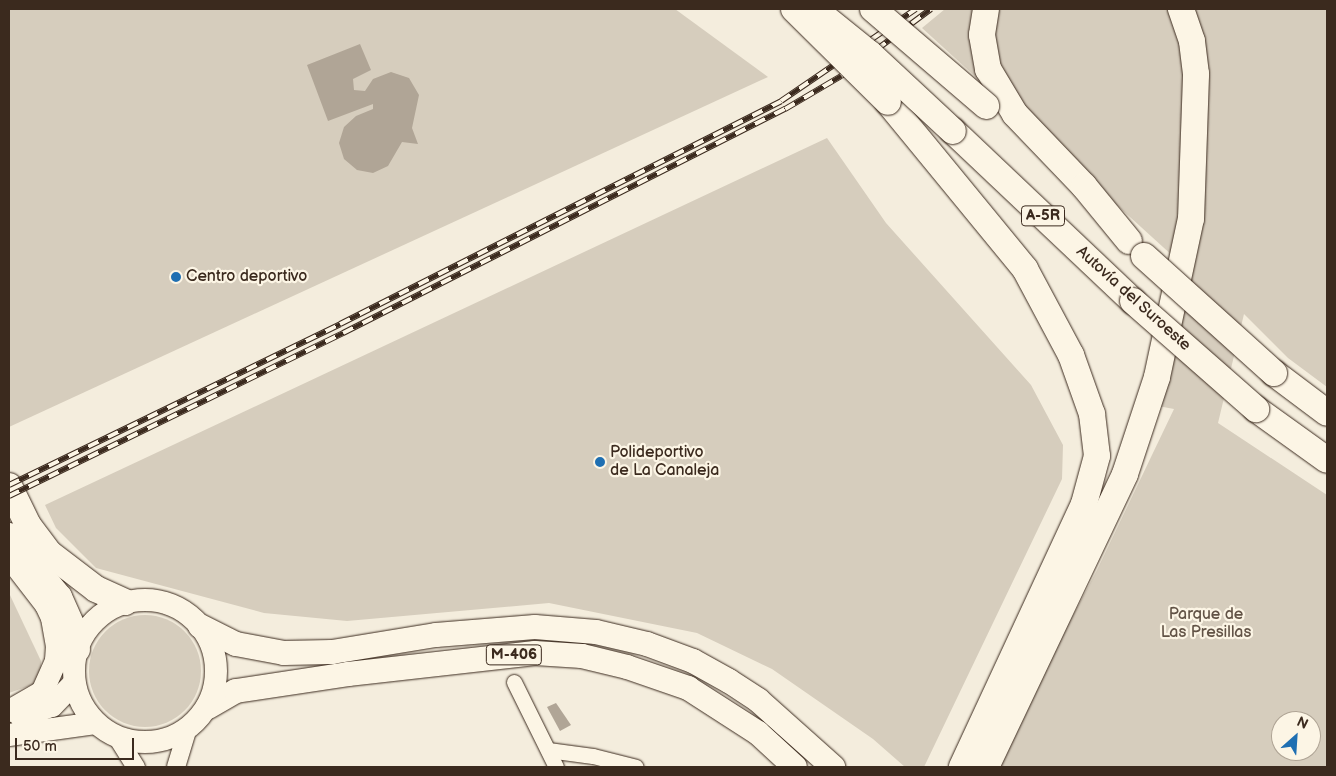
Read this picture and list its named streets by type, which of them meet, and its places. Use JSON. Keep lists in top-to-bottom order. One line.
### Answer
{"streets":{"highway":["A-5R","Autovía del Suroeste","M-406"]},"parks":["Parque de Las Presillas"],"places":["Centro deportivo","Polideportivo de La Canaleja"],"scale_bar":"50 m","north":"top right"}
